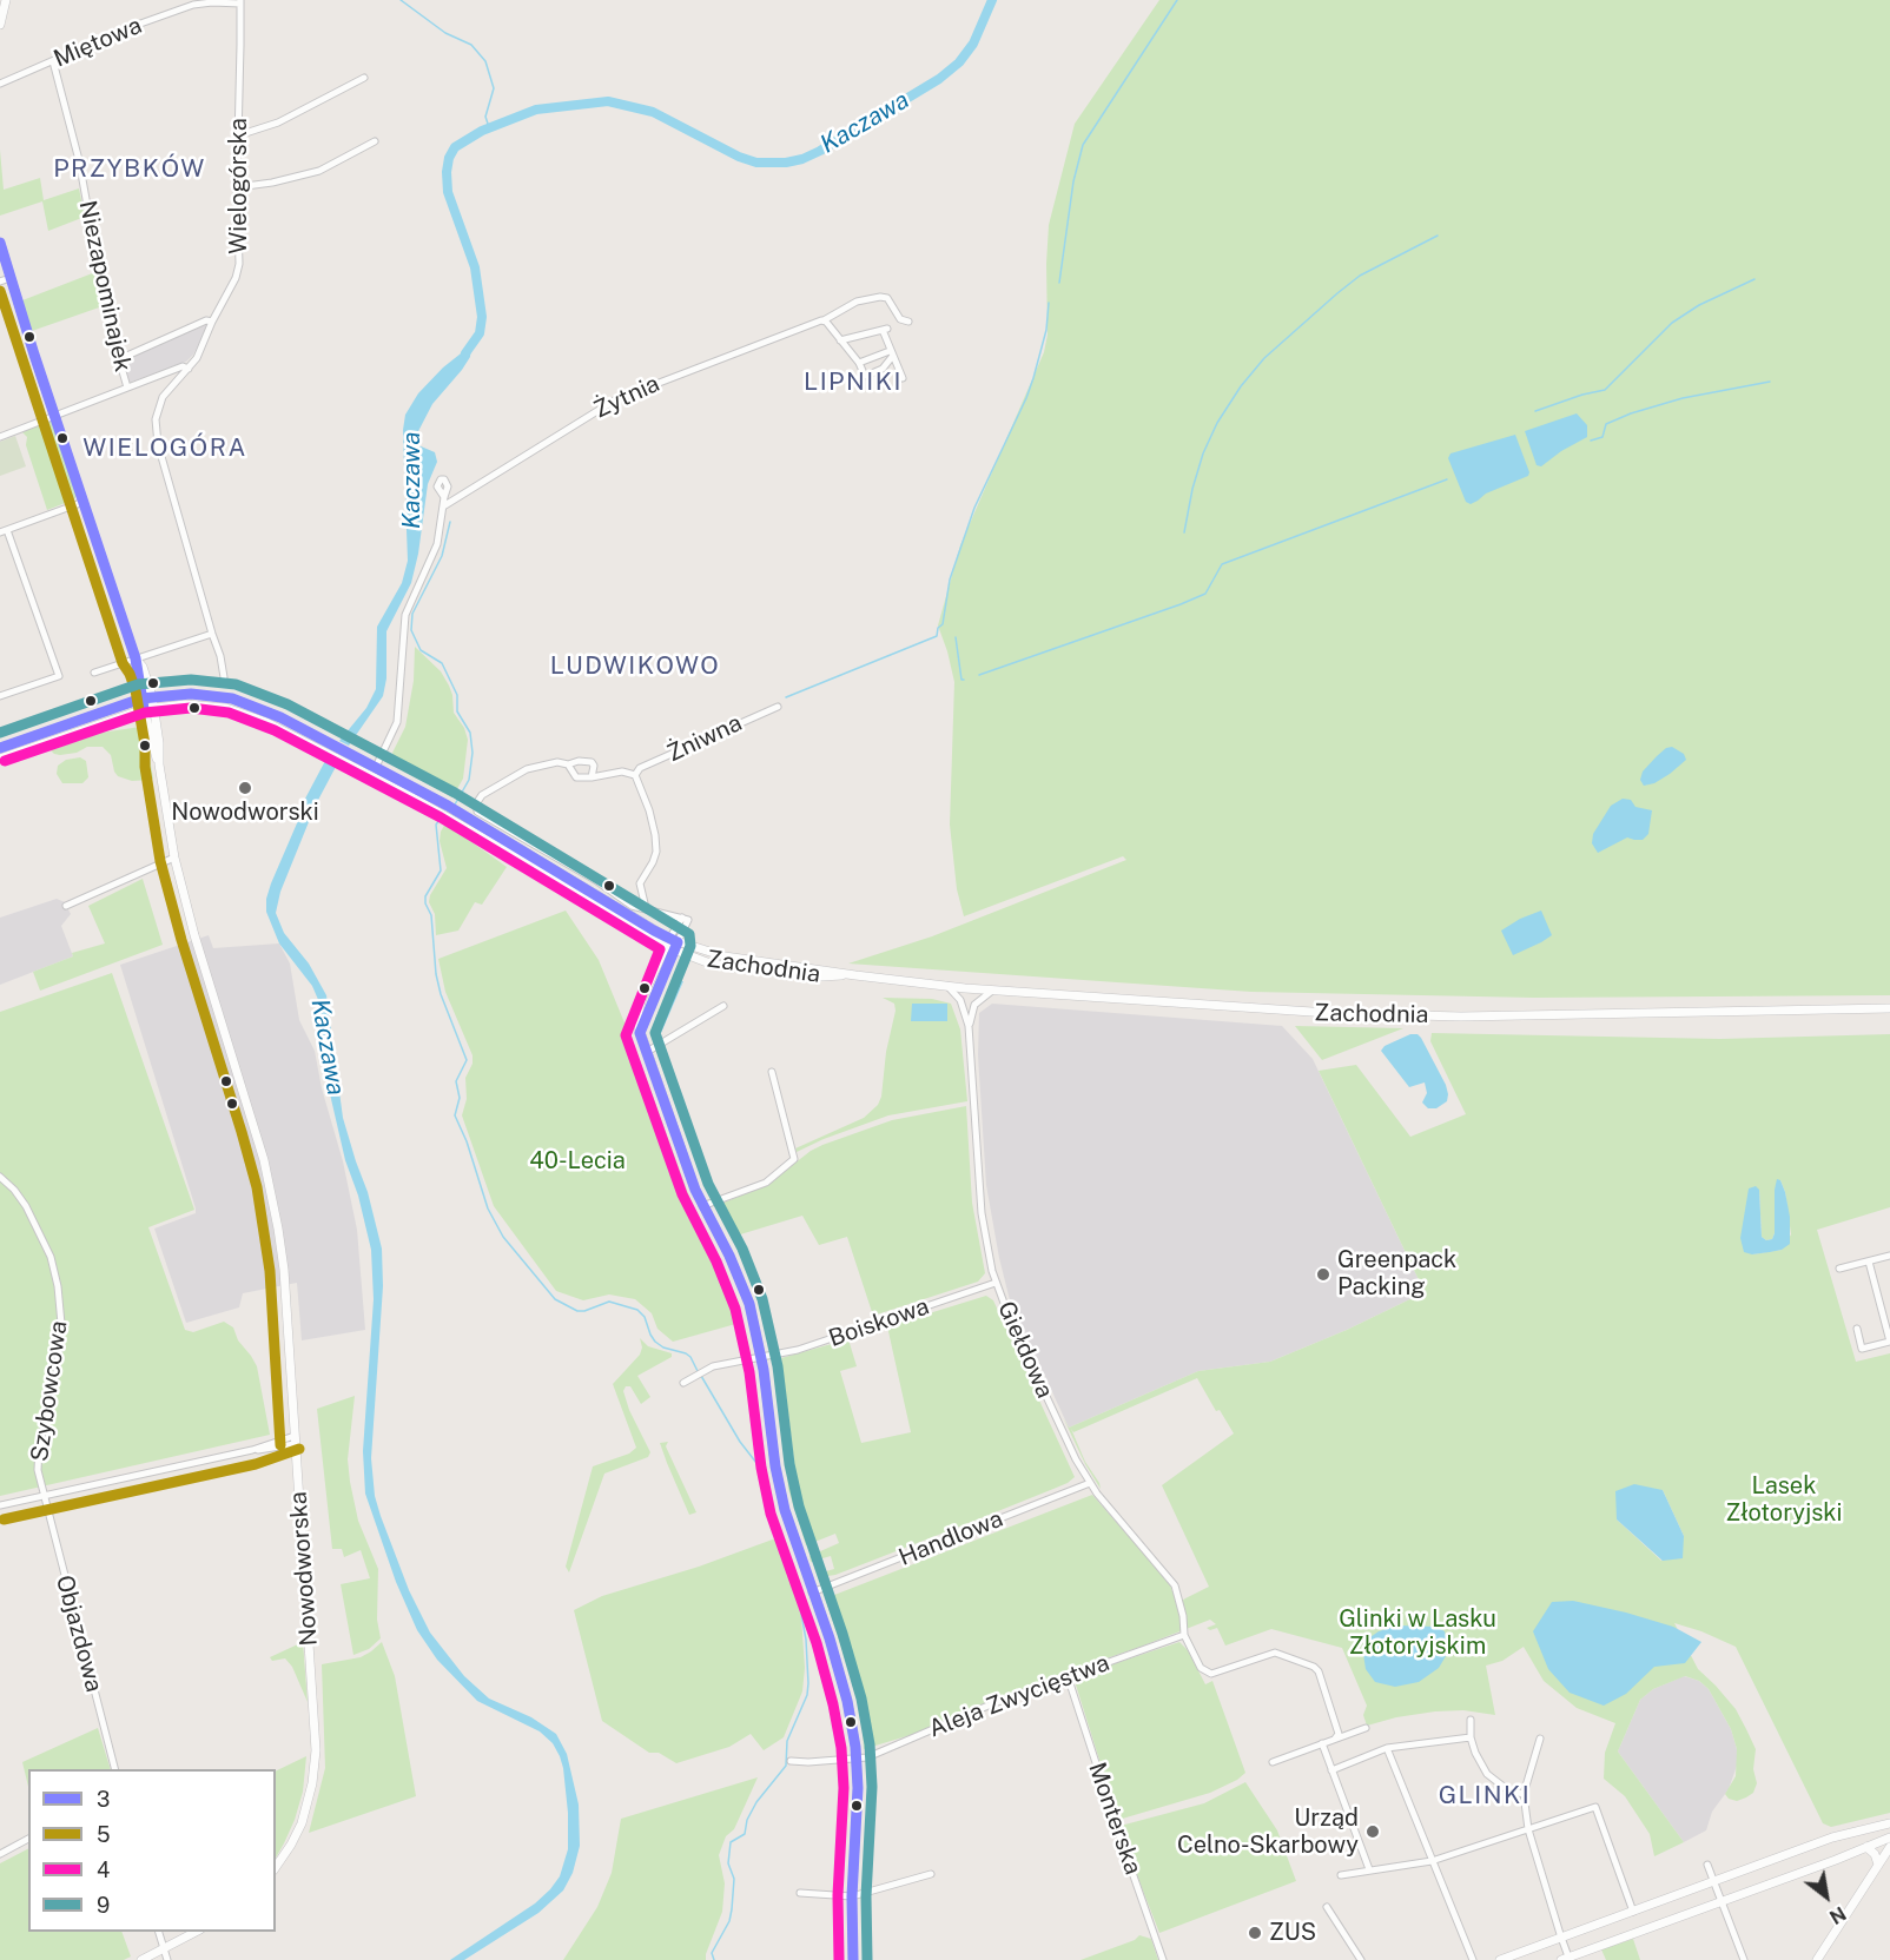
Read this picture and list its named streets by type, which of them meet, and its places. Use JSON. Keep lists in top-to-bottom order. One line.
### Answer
{"streets":{"street":["Miętowa","Wielogórska","Niezapominajek","Żytnia","Żniwna","Zachodnia","Boiskowa","Giełdowa","Szybowcowa","Handlowa","Nowodworska","Objazdowa","Aleja Zwycięstwa","Monterska"]},"crossings":[["Miętowa","Wielogórska"],["Miętowa","Niezapominajek"],["Zachodnia","Giełdowa"],["Boiskowa","Giełdowa"],["Giełdowa","Handlowa"],["Giełdowa","Aleja Zwycięstwa"],["Szybowcowa","Objazdowa"],["Aleja Zwycięstwa","Monterska"]],"districts":["PRZYBKÓW","LIPNIKI","WIELOGÓRA","LUDWIKOWO","GLINKI"],"water":["Kaczawa"],"parks":["40-Lecia","Lasek Złotoryjski","Glinki w Lasku Złotoryjskim"],"places":["Nowodworski","Greenpack Packing","Urząd Celno-Skarbowy","ZUS"],"lines":["transit line 3","transit line 5","transit line 9","transit line 4"],"legend":["3","5","4","9"],"north":"bottom right"}
